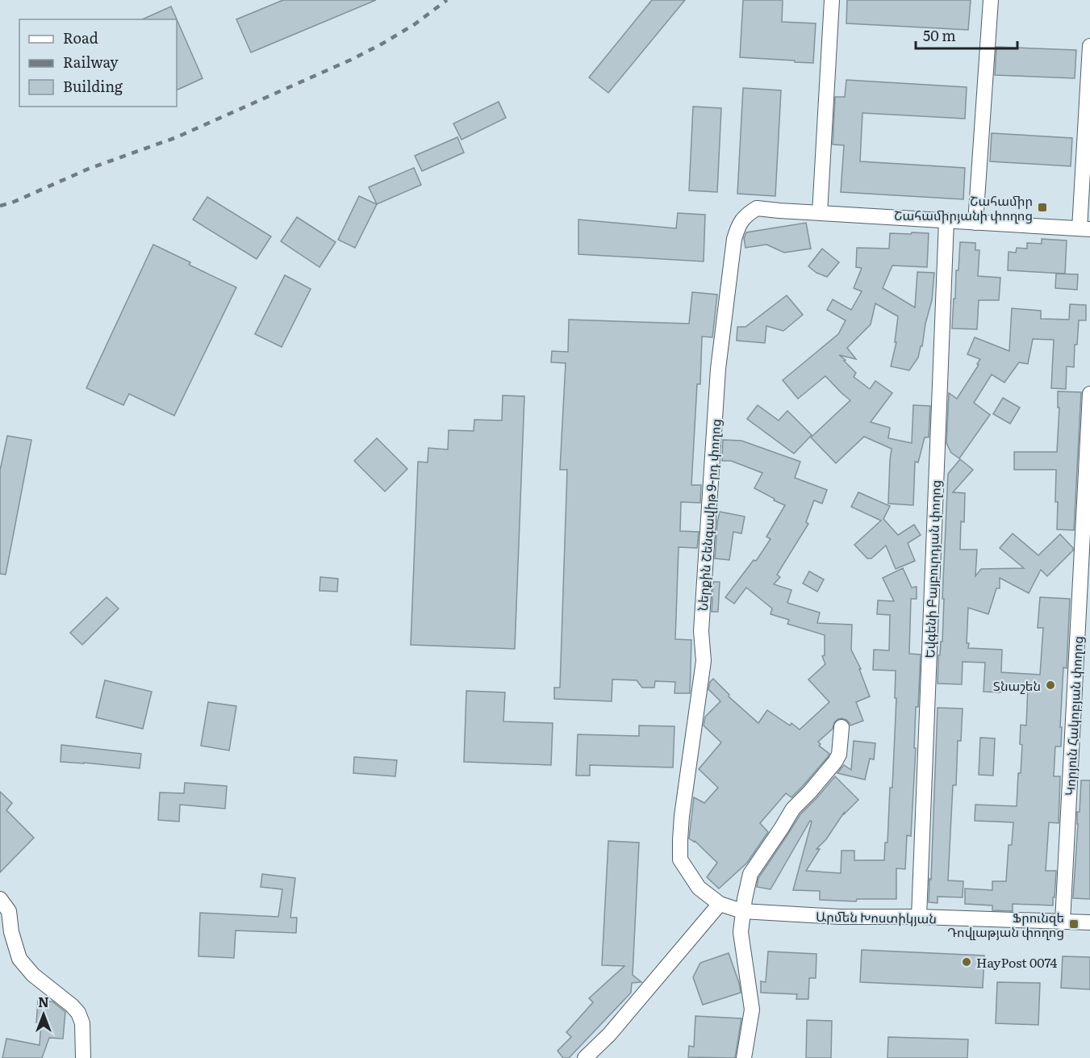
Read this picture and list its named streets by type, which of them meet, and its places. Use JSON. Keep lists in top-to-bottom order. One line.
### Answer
{"streets":{"street":["Ներքին Շենգավիթ 9-րդ փողոց","Եվգենի Բայբուրդյան փողոց","Կորյուն Հակոբյան փողոց","Արմեն Խոստիկյան"]},"crossings":[["Ներքին Շենգավիթ 9-րդ փողոց","Եվգենի Բայբուրդյան փողոց"],["Ներքին Շենգավիթ 9-րդ փողոց","Արմեն Խոստիկյան"],["Եվգենի Բայբուրդյան փողոց","Արմեն Խոստիկյան"],["Կորյուն Հակոբյան փողոց","Արմեն Խոստիկյան"]],"places":{"transit":["Շահամիր Շահամիրյանի փողոց","Ֆրունզե Դովլաթյան փողոց"],"other":["Տնաշեն","HayPost 0074"]},"legend":["Road","Railway","Building"],"scale_bar":"50 m","north":"top"}
